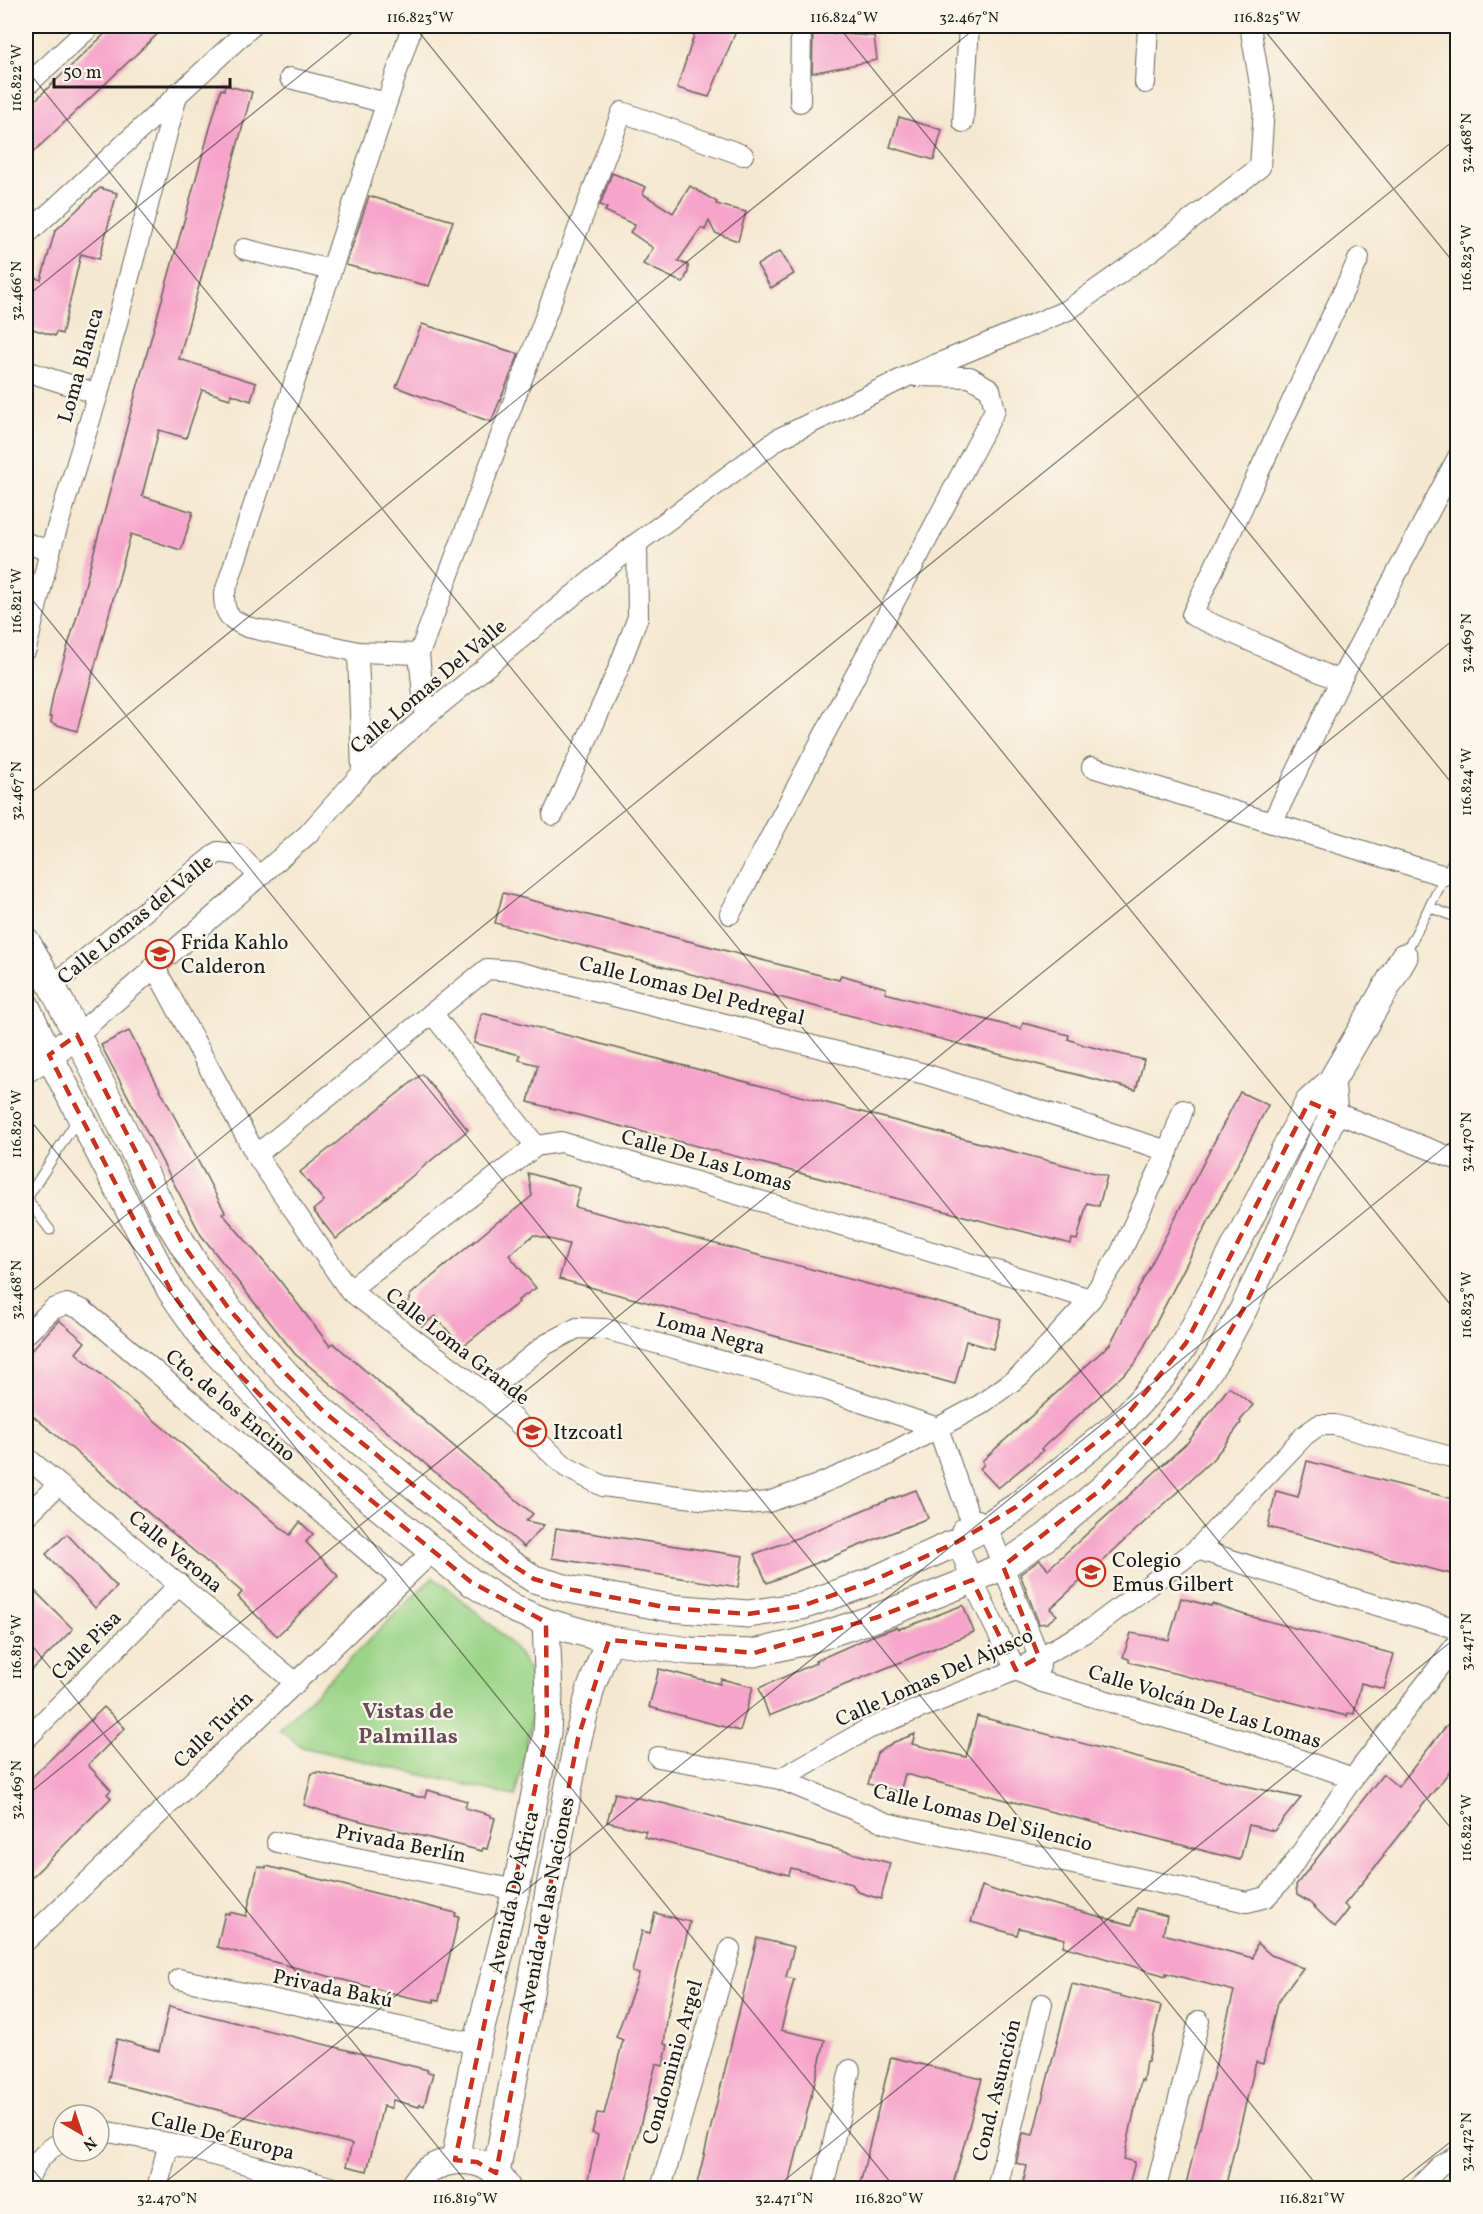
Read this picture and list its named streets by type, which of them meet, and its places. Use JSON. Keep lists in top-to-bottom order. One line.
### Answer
{"streets":{"street":["Loma Blanca","Calle Lomas Del Valle","Calle Lomas del Valle","Calle Lomas Del Pedregal","Calle De Las Lomas","Loma Negra","Calle Loma Grande","Cto. de los Encino","Calle Verona","Calle Pisa","Calle Lomas Del Ajusco","Calle Volcán De Las Lomas","Calle Turín","Calle Lomas Del Silencio","Privada Berlín","Avenida De África","Avenida de las Naciones","Privada Bakú","Condominio Argel","Cond. Asunción","Calle De Europa"]},"crossings":[["Calle Lomas Del Valle","Calle Lomas del Valle"],["Calle Lomas Del Pedregal","Calle Loma Grande"],["Calle De Las Lomas","Calle Loma Grande"],["Loma Negra","Calle Loma Grande"],["Cto. de los Encino","Calle Turín"],["Calle Verona","Calle Pisa"],["Calle Verona","Calle Turín"],["Calle Lomas Del Ajusco","Calle Volcán De Las Lomas"],["Calle Lomas Del Ajusco","Calle Lomas Del Silencio"],["Calle Volcán De Las Lomas","Calle Lomas Del Silencio"],["Privada Berlín","Avenida De África"],["Avenida De África","Privada Bakú"]],"districts":["Vistas de Palmillas"],"places":{"school or university":["Frida Kahlo Calderon","Itzcoatl","Colegio Emus Gilbert"]},"scale_bar":"50 m","north":"bottom right","coordinates":["116.823°W","116.824°W","32.467°N","116.825°W","116.822°W","32.468°N","32.466°N","116.821°W","32.469°N","116.820°W","32.470°N","32.471°N","116.819°W","32.472°N"]}
